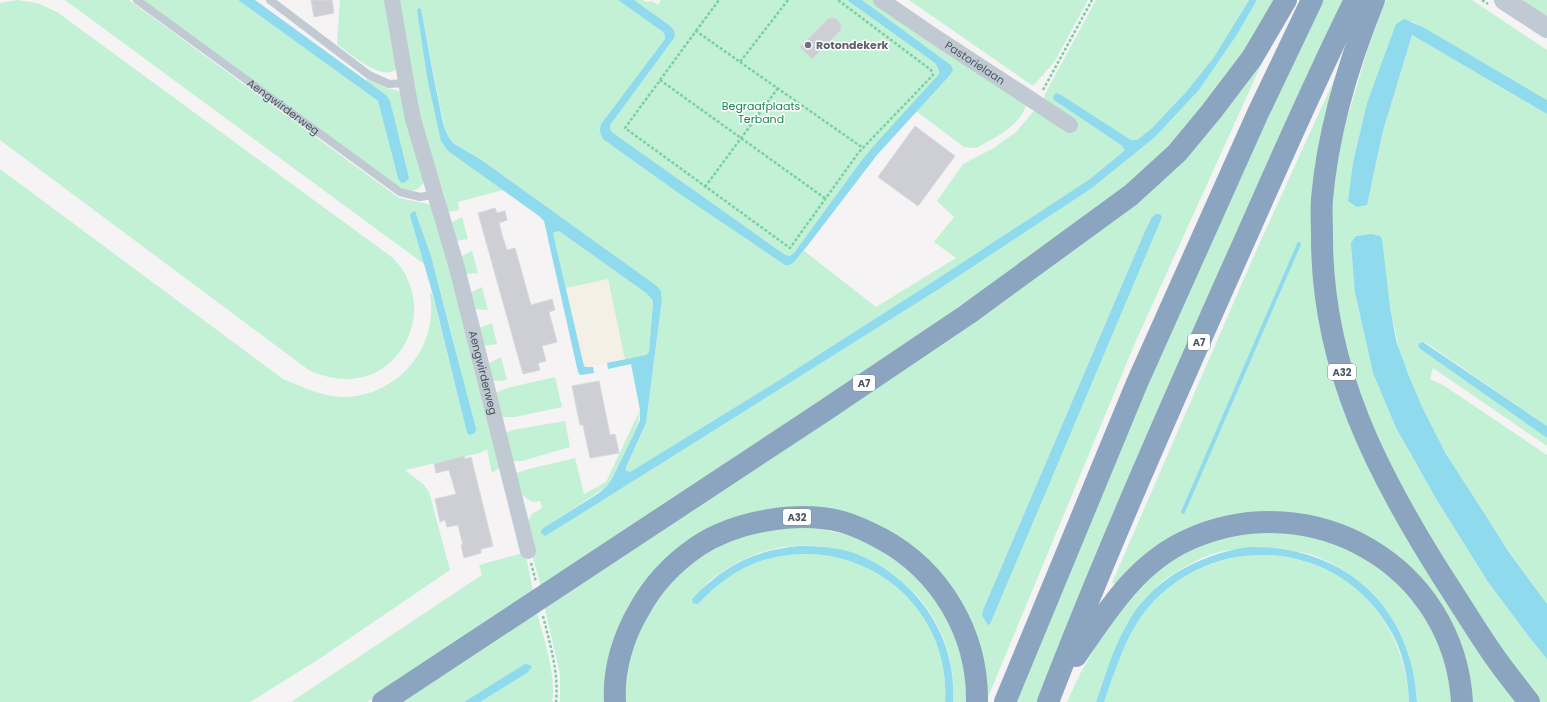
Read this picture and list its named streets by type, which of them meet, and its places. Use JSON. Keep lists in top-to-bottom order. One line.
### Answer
{"streets":{"highway":["A7","A32"],"street":["Pastorielaan","Aengwirderweg"]},"parks":["Begraafplaats Terband"],"places":["Rotondekerk"]}
